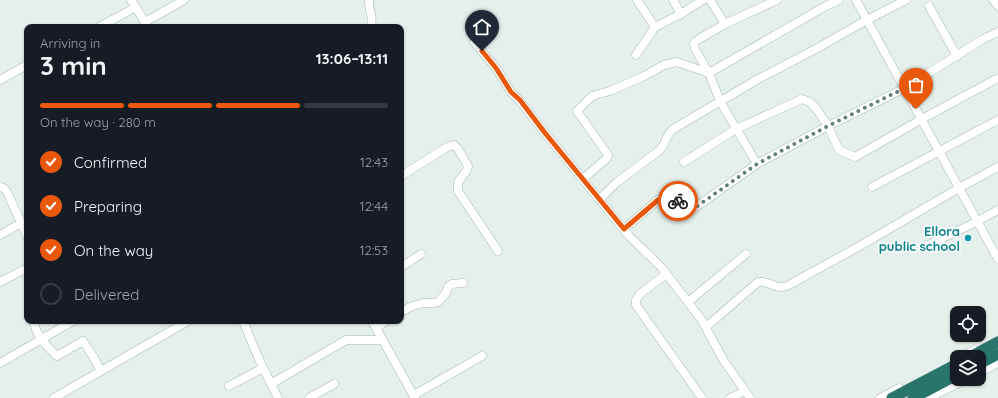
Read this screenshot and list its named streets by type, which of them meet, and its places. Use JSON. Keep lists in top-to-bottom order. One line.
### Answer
{"places":["Ellora public school"],"page":{"heading":["3 min","Arriving in","13:06–13:11"],"bar":"On the way · 280 m","list":[["Confirmed","12:43"],["Preparing","12:44"],["On the way","12:53"],"Delivered"]}}
